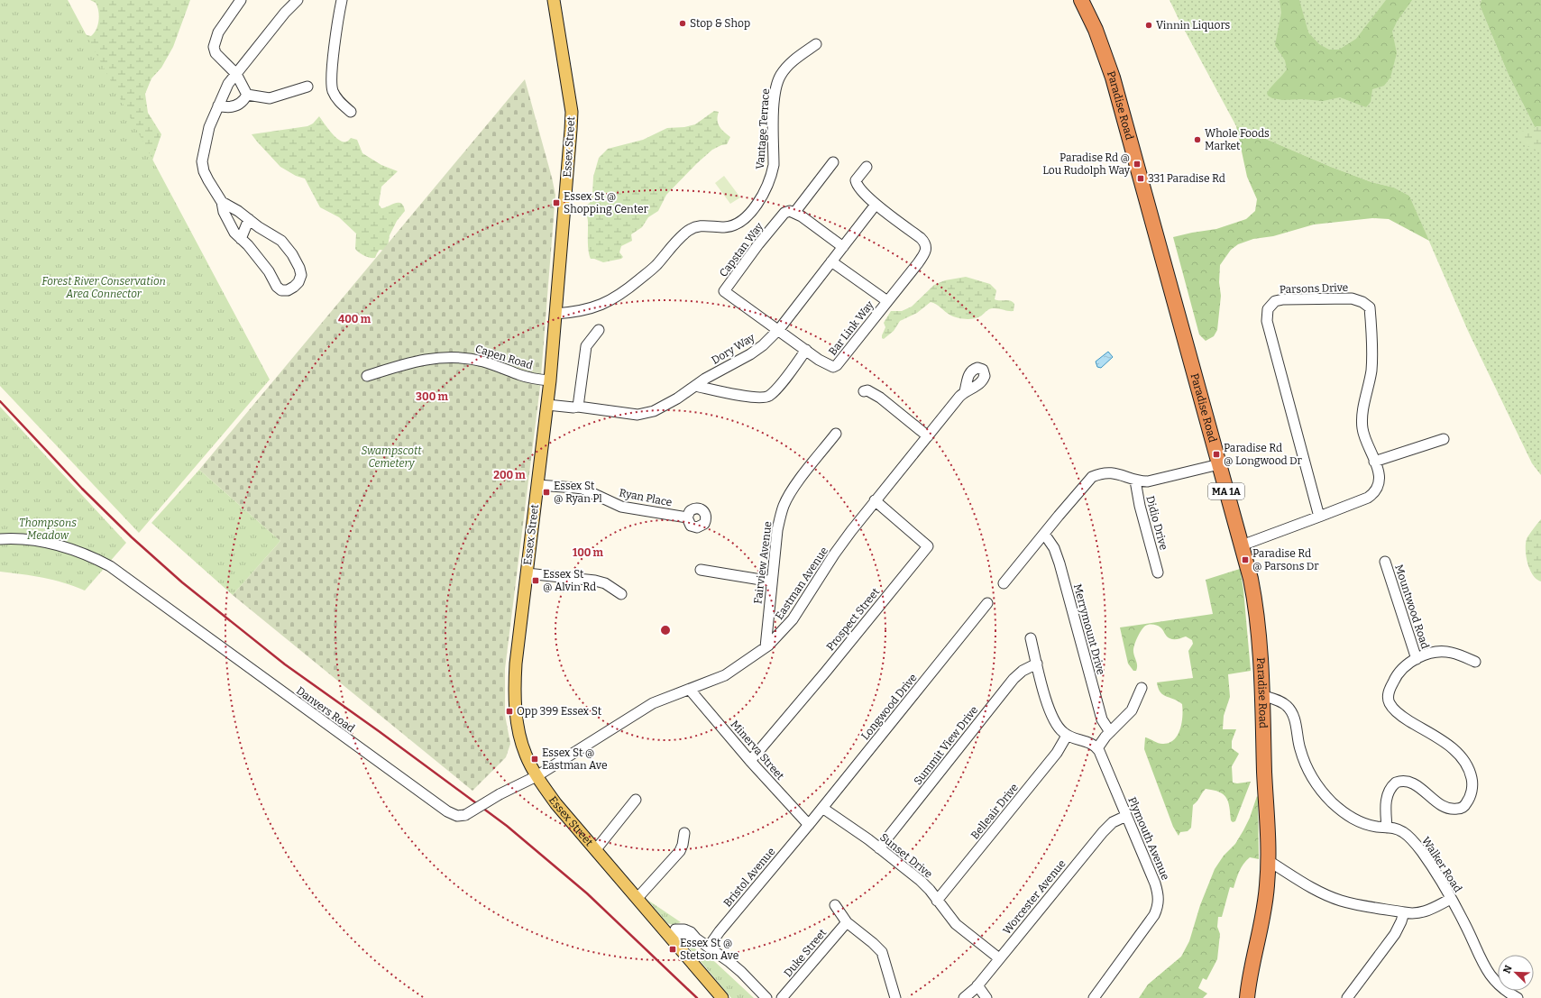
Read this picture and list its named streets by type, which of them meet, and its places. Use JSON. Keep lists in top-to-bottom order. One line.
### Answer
{"streets":{"highway":["Paradise Road","MA 1A"],"main road":["Essex Street"],"street":["Vantage Terrace","Capstan Way","Parsons Drive","Bar Link Way","Dory Way","Capen Road","Ryan Place","Didio Drive","Fairview Avenue","Eastman Avenue","Mountwood Road","Prospect Street","Merrymount Drive","Longwood Drive","Danvers Road","Summit View Drive","Minerva Street","Belleair Drive","Plymouth Avenue","Sunset Drive","Walker Road","Bristol Avenue","Worcester Avenue","Duke Street"]},"crossings":[["Paradise Road","Parsons Drive"],["Paradise Road","Walker Road"],["Vantage Terrace","Essex Street"],["Essex Street","Dory Way"],["Essex Street","Capen Road"],["Essex Street","Ryan Place"],["Essex Street","Eastman Avenue"],["Essex Street","Danvers Road"],["Capstan Way","Bar Link Way"],["Capstan Way","Dory Way"],["Bar Link Way","Dory Way"],["Fairview Avenue","Eastman Avenue"],["Eastman Avenue","Prospect Street"],["Eastman Avenue","Danvers Road"],["Eastman Avenue","Minerva Street"],["Mountwood Road","Walker Road"],["Prospect Street","Minerva Street"],["Longwood Drive","Minerva Street"],["Longwood Drive","Sunset Drive"],["Longwood Drive","Bristol Avenue"],["Summit View Drive","Sunset Drive"],["Minerva Street","Bristol Avenue"],["Belleair Drive","Sunset Drive"],["Plymouth Avenue","Worcester Avenue"],["Sunset Drive","Worcester Avenue"]],"parks":["Forest River Conservation Area Connector","Swampscott Cemetery","Thompsons Meadow"],"places":{"other":["Stop & Shop","Vinnin Liquors","Whole Foods Market"],"transit":["Paradise Rd @ Lou Rudolph Way","331 Paradise Rd","Essex St @ Shopping Center","Paradise Rd @ Longwood Dr","Essex St @ Ryan Pl","Paradise Rd @ Parsons Dr","Essex St @ Alvin Rd","Opp 399 Essex St","Essex St @ Eastman Ave","Essex St @ Stetson Ave"]},"north":"top left","rings":["400 m","300 m","200 m","100 m"]}
